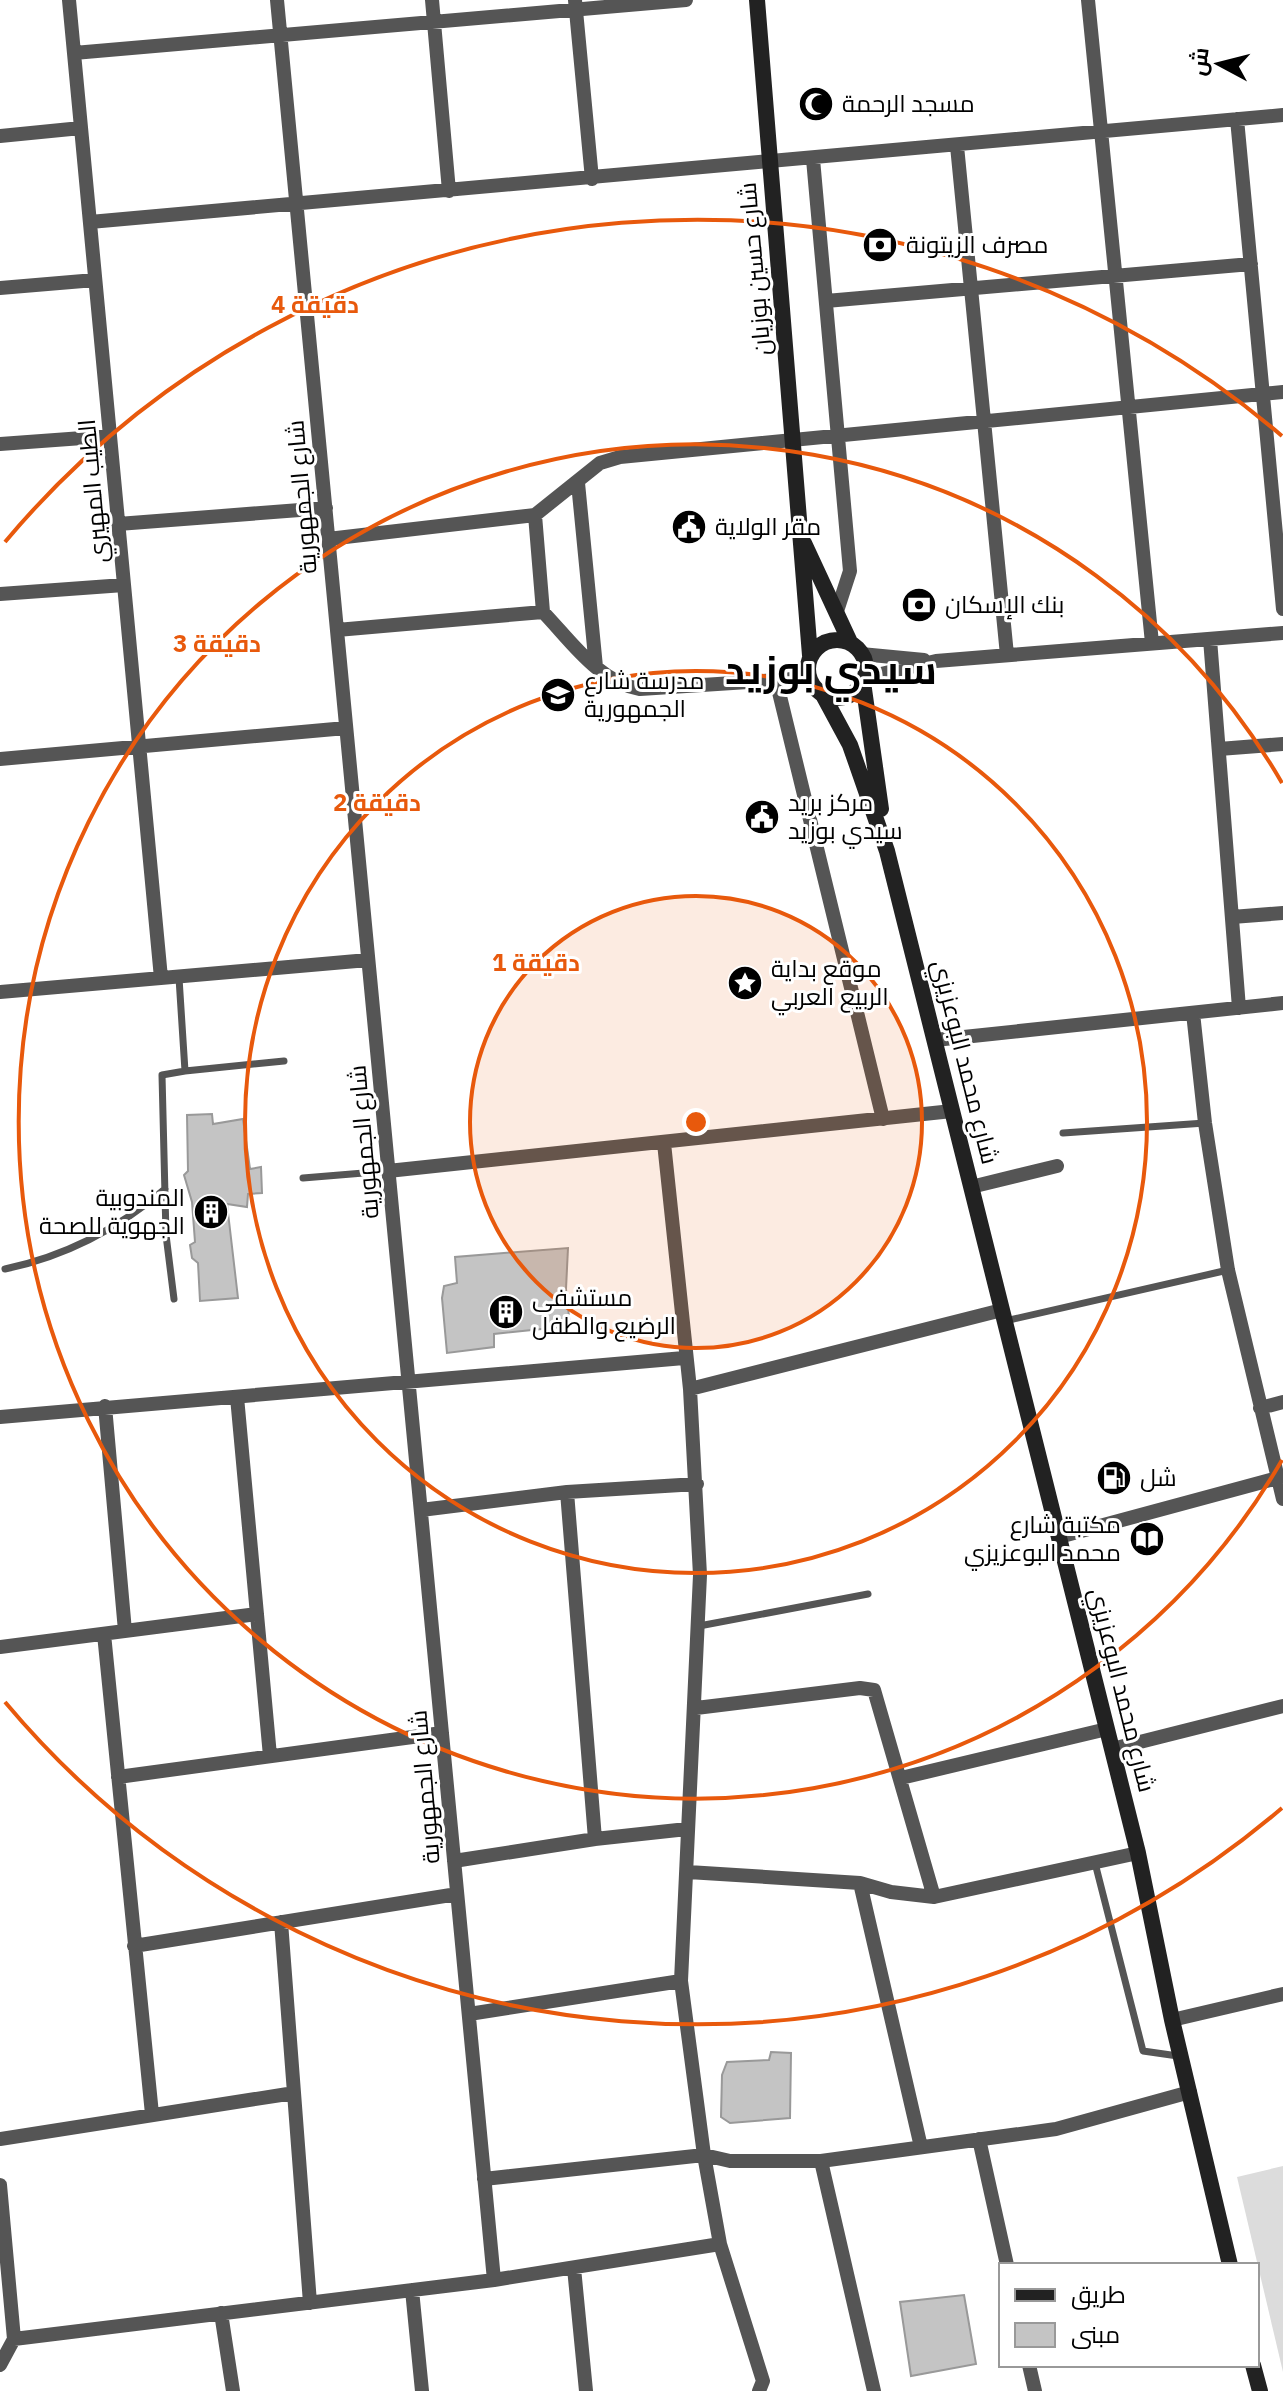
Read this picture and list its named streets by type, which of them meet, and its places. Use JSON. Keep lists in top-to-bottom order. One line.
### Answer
{"streets":{"main road":["شارع حسين بوزيان","شارع محمد البوعزيزي"],"street":["الطيب المهيري","شارع الجمهورية"]},"crossings":[["شارع حسين بوزيان","شارع محمد البوعزيزي"]],"districts":["سيدي بوزيد"],"places":{"mosque":["مسجد الرحمة"],"bank":["مصرف الزيتونة","بنك الإسكان"],"public building":["مقر الولاية","مركز بريد سيدي بوزيد"],"school or university":["مدرسة شارع الجمهورية"],"place":["موقع بداية الربيع العربي"],"building":["المندوبية الجهوية للصحة","مستشفى الرضيع والطفل"],"fuel station":["شل"],"library":["مكتبة شارع محمد البوعزيزي"]},"legend":["طريق","مبنى"],"north":"left","rings":["4 دقيقة","3 دقيقة","2 دقيقة","1 دقيقة"]}
